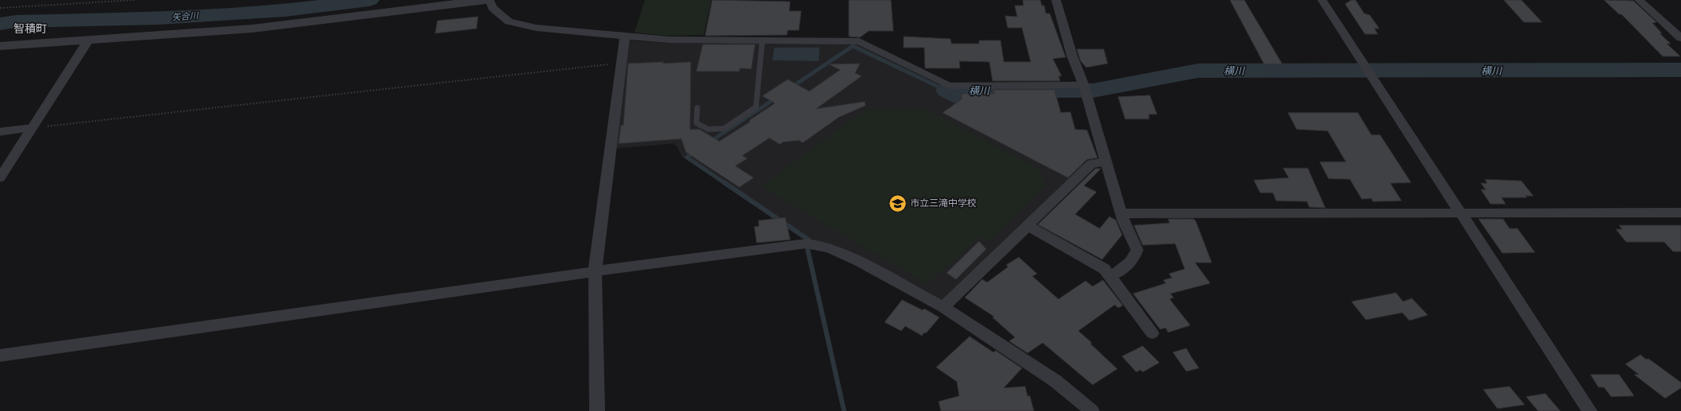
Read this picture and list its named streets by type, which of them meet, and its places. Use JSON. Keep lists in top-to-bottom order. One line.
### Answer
{"districts":["智積町"],"water":["矢合川","横川"],"places":{"school or university":["市立三滝中学校"]}}
